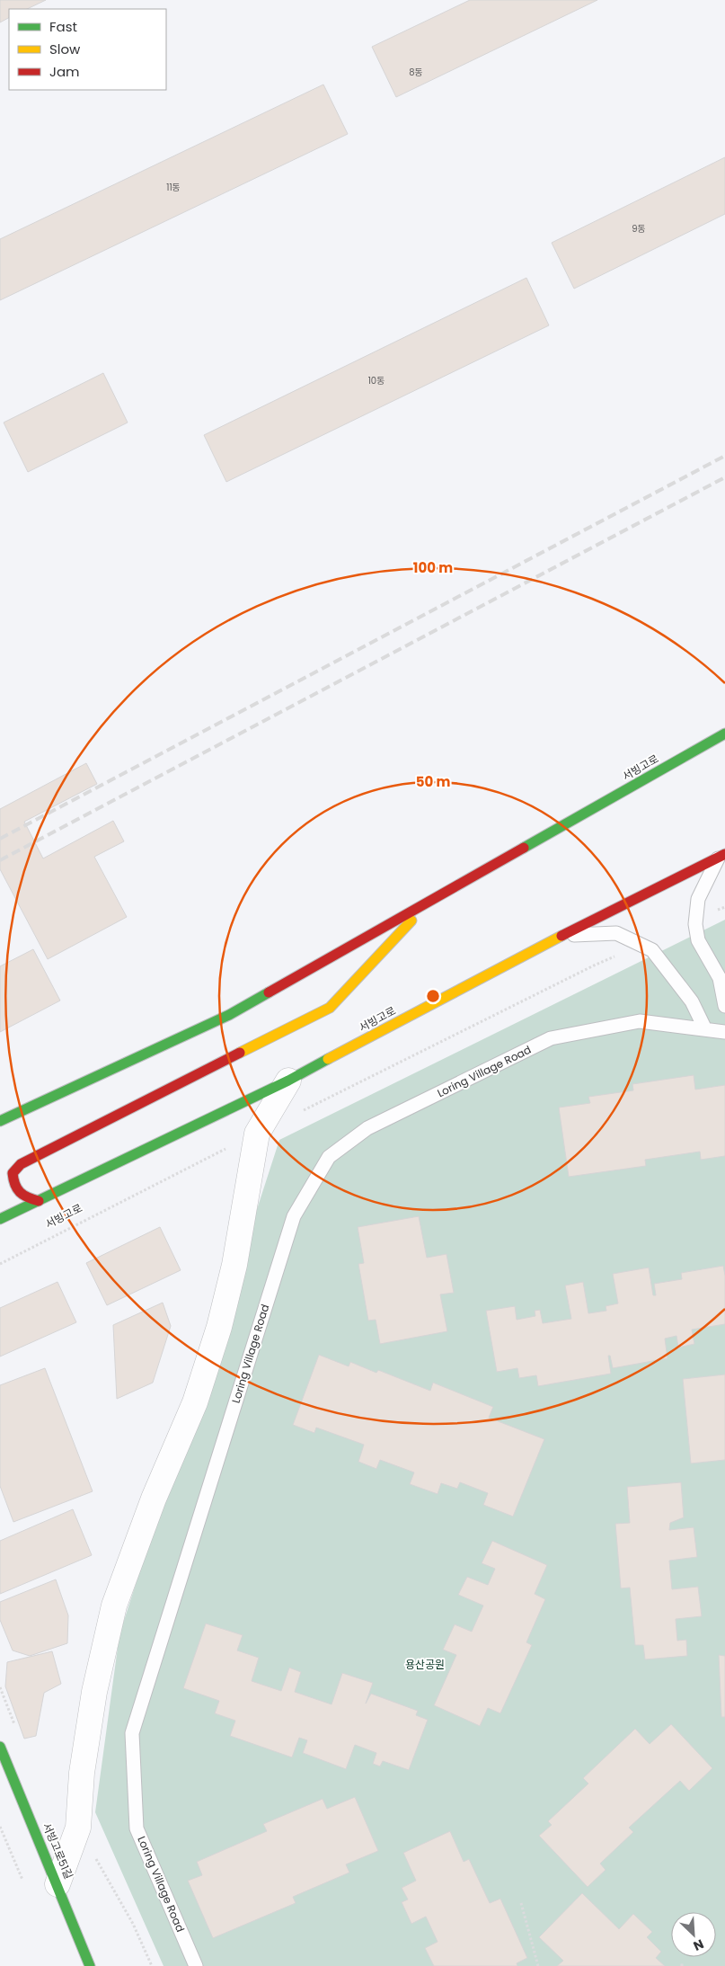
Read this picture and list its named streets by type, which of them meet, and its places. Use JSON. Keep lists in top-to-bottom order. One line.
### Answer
{"streets":{"main road":["서빙고로","서빙고로51길"],"lane":["Loring Village Road"]},"parks":["용산공원"],"house_numbers":["8동","11동","9동","10동"],"legend":["Fast","Slow","Jam"],"north":"bottom right","rings":["100 m","50 m"]}
